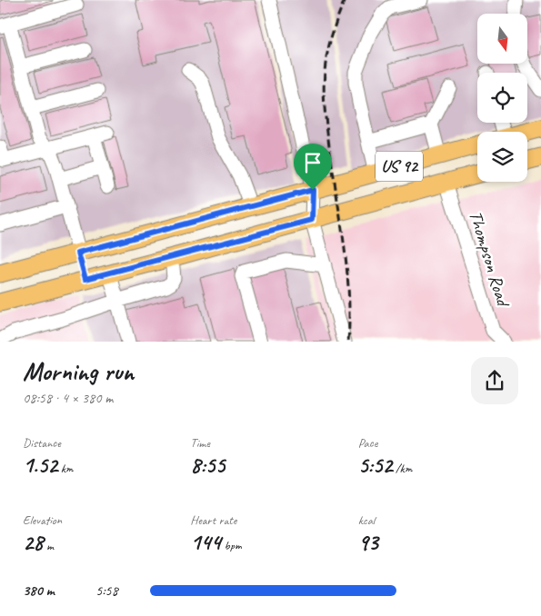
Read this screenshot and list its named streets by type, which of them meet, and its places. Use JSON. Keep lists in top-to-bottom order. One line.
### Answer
{"streets":{"main road":["US 92"],"street":["Thompson Road"]},"crossings":[["US 92","Thompson Road"]],"north":"bottom","page":{"heading":["Morning run","08:58 · 4 × 380 m"],"stats":[["Distance","1.52 km"],["Time","8:55"],["Pace","5:52 /km"],["Elevation","28 m"],["Heart rate","144 bpm"],["kcal","93"]],"list":[{"name":"380 m","note":"5:58"}]}}
